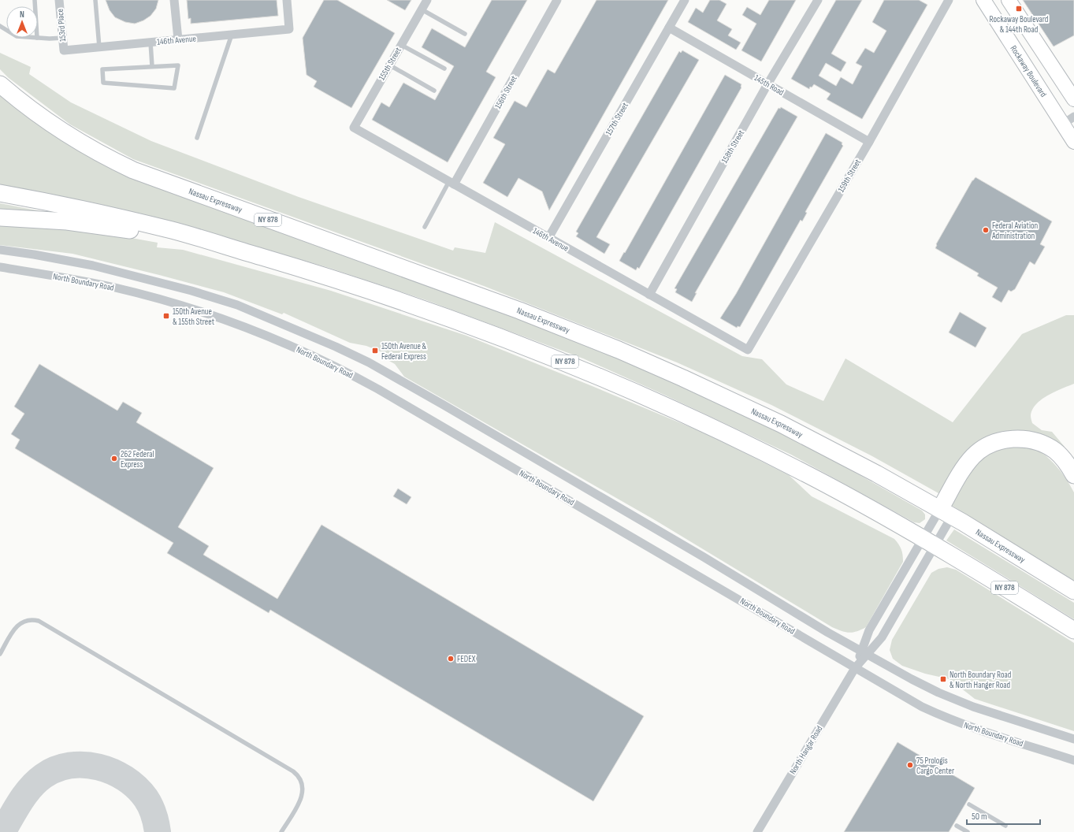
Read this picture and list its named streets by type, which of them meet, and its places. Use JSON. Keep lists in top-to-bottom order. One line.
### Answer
{"streets":{"highway":["Nassau Expressway","NY 878"],"main road":["Rockaway Boulevard"],"street":["153rd Place","146th Avenue","155th Street","145th Road","156th Street","157th Street","158th Street","159th Street","North Boundary Road","North Hangar Road"]},"crossings":[["153rd Place","146th Avenue"],["146th Avenue","155th Street"],["146th Avenue","156th Street"],["146th Avenue","157th Street"],["146th Avenue","158th Street"],["146th Avenue","159th Street"],["145th Road","157th Street"],["145th Road","158th Street"],["145th Road","159th Street"],["Nassau Expressway","North Hangar Road"],["NY 878","North Hangar Road"],["North Boundary Road","North Hangar Road"]],"places":{"transit":["Rockaway Boulevard & 144th Road","150th Avenue & 155th Street","150th Avenue & Federal Express","North Boundary Road & North Hanger Road"],"other":["Federal Aviation Administration","262 Federal Express","FEDEX","75 Prologis Cargo Center"]},"scale_bar":"50 m","north":"top"}
